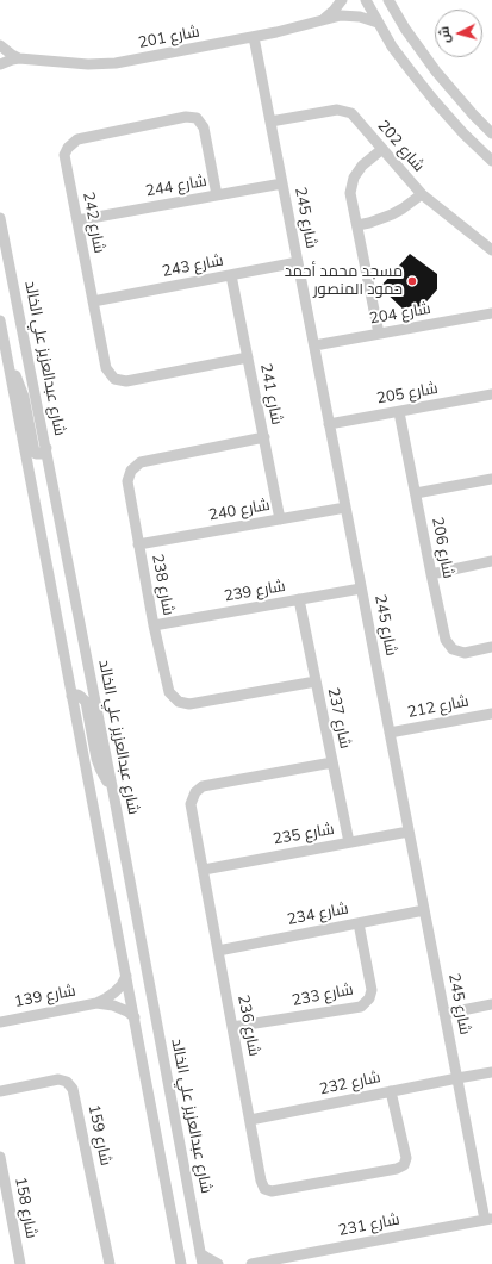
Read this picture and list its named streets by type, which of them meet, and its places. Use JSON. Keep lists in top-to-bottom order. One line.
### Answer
{"streets":{"street":["شارع 201","شارع 202","شارع 244","شارع 245","شارع 242","شارع 243","شارع 204","شارع عبدالعزيز علي الخالد","شارع 241","شارع 205","شارع 240","شارع 206","شارع 238","شارع 239","شارع 212","شارع 237","شارع 235","شارع 234","شارع 233","شارع 139","شارع 236","شارع 232","شارع 159","شارع 158","شارع 231"]},"crossings":[["شارع 201","شارع 245"],["شارع 202","شارع 245"],["شارع 244","شارع 245"],["شارع 244","شارع 242"],["شارع 245","شارع 243"],["شارع 245","شارع 204"],["شارع 245","شارع 205"],["شارع 245","شارع 240"],["شارع 245","شارع 239"],["شارع 245","شارع 212"],["شارع 245","شارع 235"],["شارع 245","شارع 234"],["شارع 245","شارع 232"],["شارع 245","شارع 231"],["شارع 242","شارع 243"],["شارع 242","شارع 241"],["شارع 243","شارع 241"],["شارع 241","شارع 240"],["شارع 241","شارع 238"],["شارع 205","شارع 206"],["شارع 240","شارع 238"],["شارع 238","شارع 239"],["شارع 238","شارع 237"],["شارع 239","شارع 237"],["شارع 237","شارع 235"],["شارع 237","شارع 236"],["شارع 235","شارع 236"],["شارع 234","شارع 233"],["شارع 234","شارع 236"],["شارع 233","شارع 236"],["شارع 236","شارع 232"]],"places":["مسجد محمد أحمد حمود المنصور"],"north":"left"}
